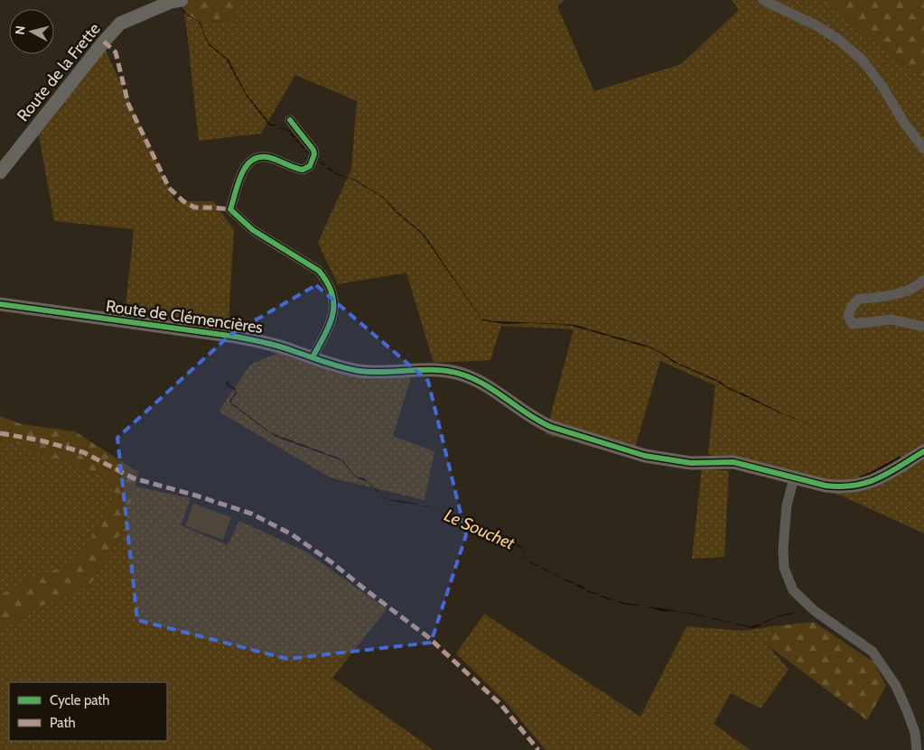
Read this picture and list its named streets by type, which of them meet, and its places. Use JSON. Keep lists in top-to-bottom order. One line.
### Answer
{"streets":{"street":["Route de la Frette","Route de Clémencières"]},"water":["Le Souchet"],"legend":["Cycle path","Path"],"north":"left"}
